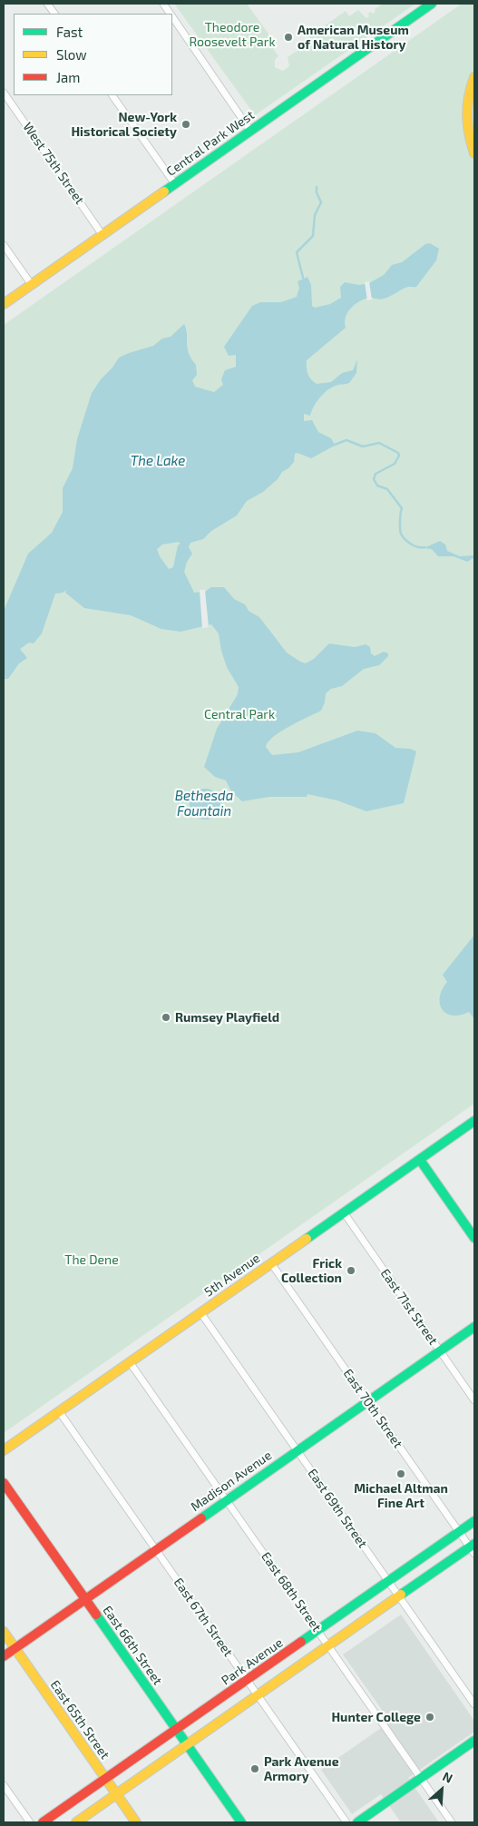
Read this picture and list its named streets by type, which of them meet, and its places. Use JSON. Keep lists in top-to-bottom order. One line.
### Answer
{"streets":{"main road":["Central Park West","5th Avenue","Madison Avenue","East 66th Street","Park Avenue","East 65th Street"],"street":["West 75th Street","East 71st Street","East 70th Street","East 69th Street","East 68th Street","East 67th Street"]},"crossings":[["Central Park West","West 75th Street"],["5th Avenue","East 71st Street"],["5th Avenue","East 70th Street"],["5th Avenue","East 69th Street"],["5th Avenue","East 68th Street"],["5th Avenue","East 67th Street"],["East 71st Street","Madison Avenue"],["East 70th Street","Madison Avenue"],["East 70th Street","Park Avenue"],["Madison Avenue","East 69th Street"],["Madison Avenue","East 68th Street"],["Madison Avenue","East 67th Street"],["Madison Avenue","East 66th Street"],["Madison Avenue","East 65th Street"],["East 69th Street","Park Avenue"],["East 68th Street","Park Avenue"],["East 67th Street","Park Avenue"],["East 66th Street","Park Avenue"],["Park Avenue","East 65th Street"]],"water":["The Lake","Bethesda Fountain"],"parks":["Theodore Roosevelt Park","Central Park","The Dene"],"places":["American Museum of Natural History","New-York Historical Society","Rumsey Playfield","Frick Collection","Michael Altman Fine Art","Hunter College","Park Avenue Armory"],"legend":["Fast","Slow","Jam"],"north":"top right"}
